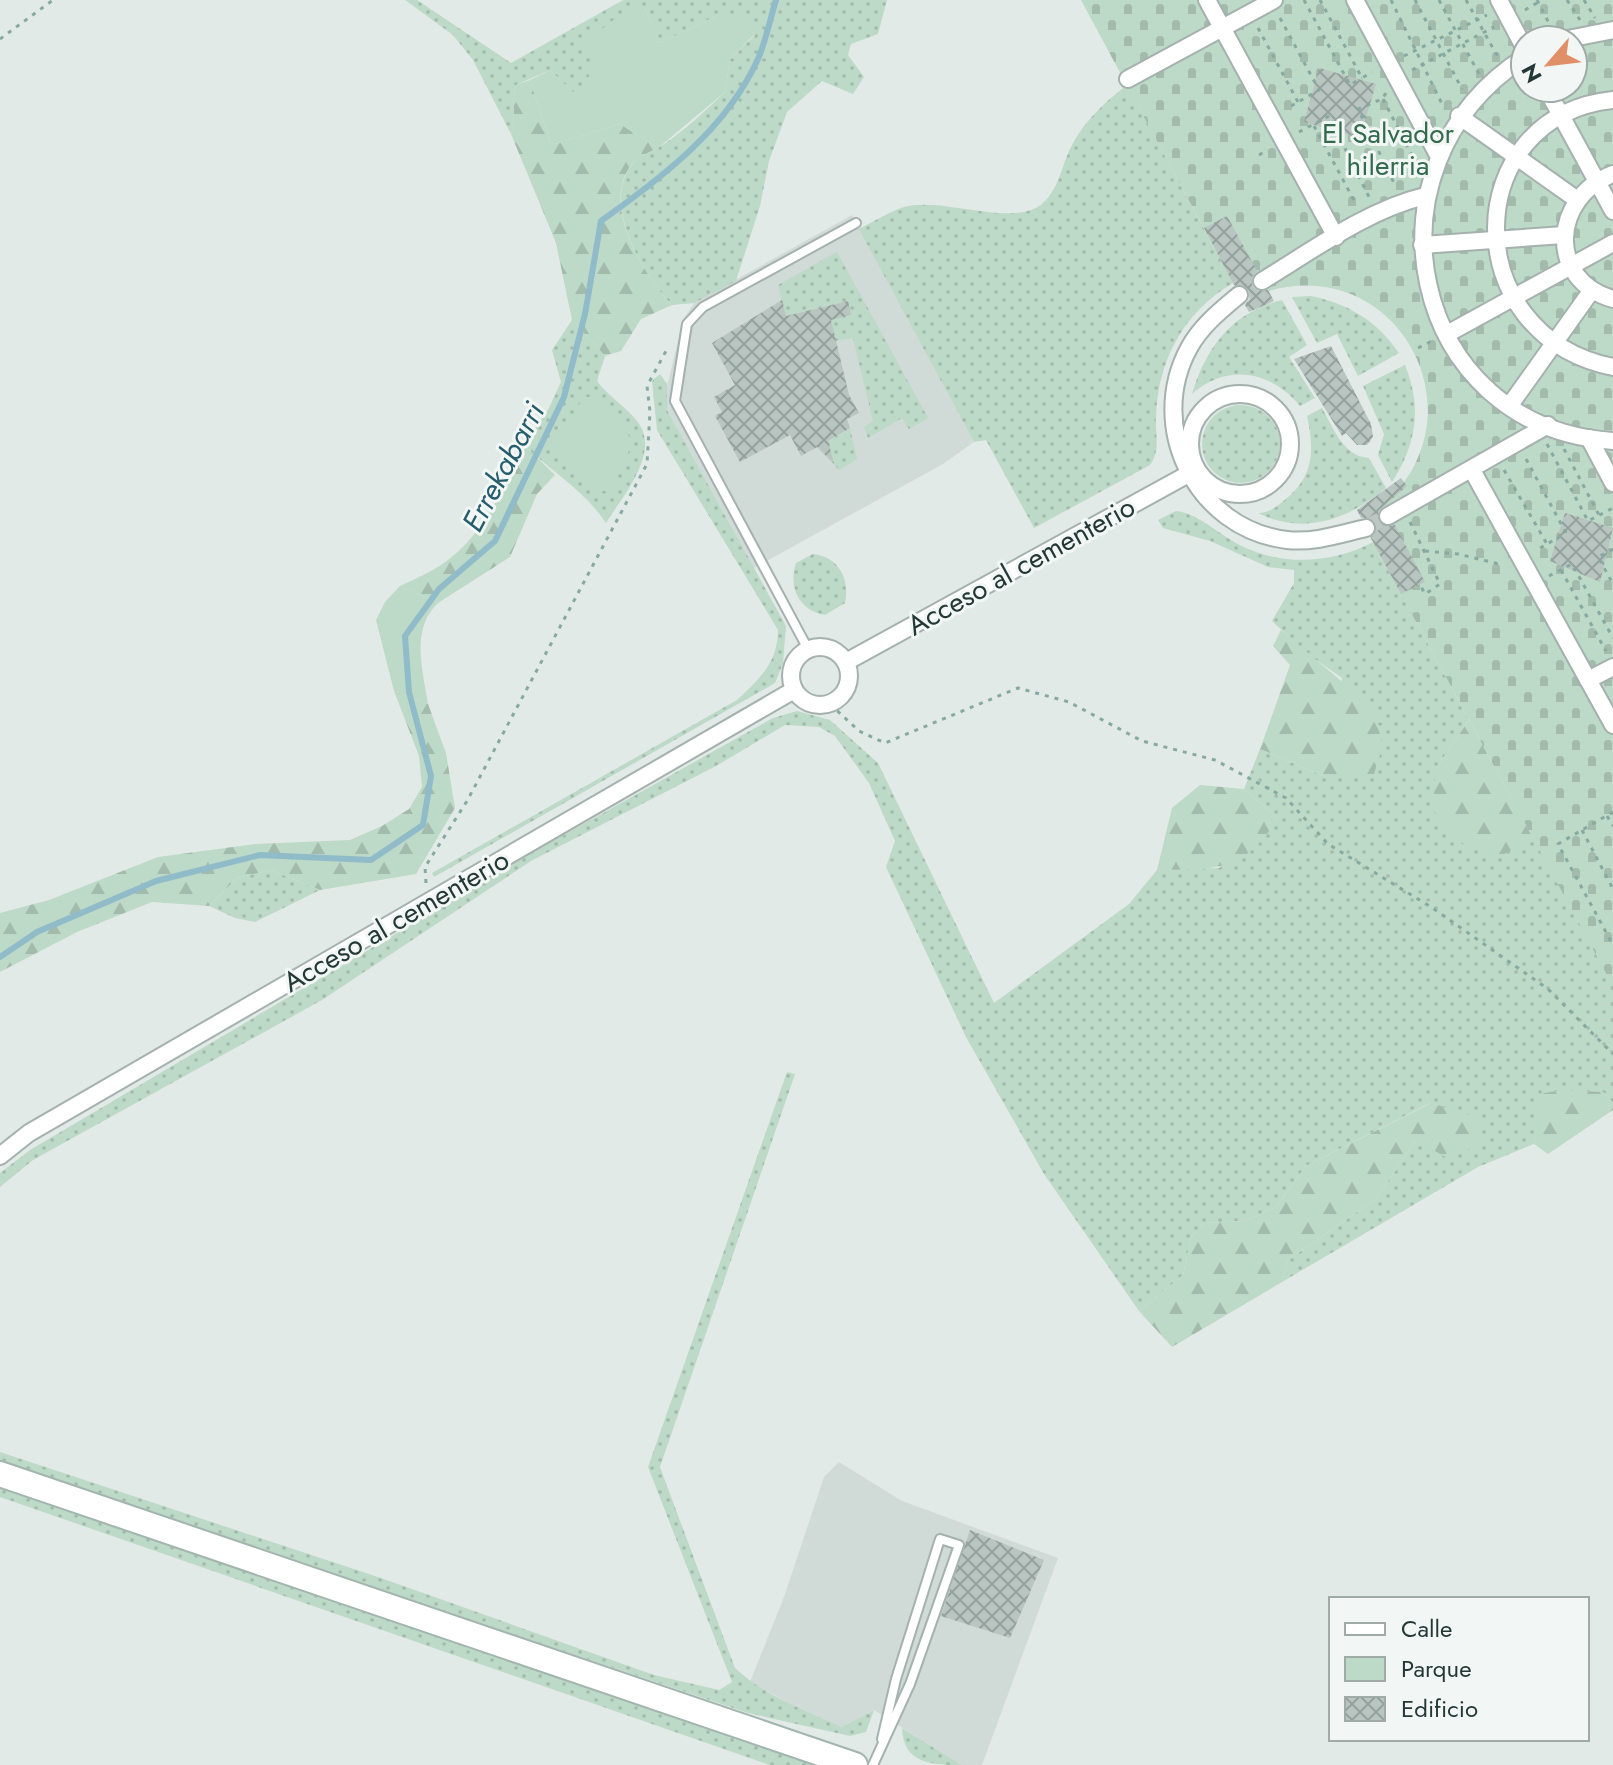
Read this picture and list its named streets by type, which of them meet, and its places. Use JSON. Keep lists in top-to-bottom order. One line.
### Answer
{"streets":{"street":["Acceso al cementerio"]},"water":["Errekabarri"],"parks":["El Salvador hilerria"],"legend":["Calle","Parque","Edificio"],"north":"bottom left"}
